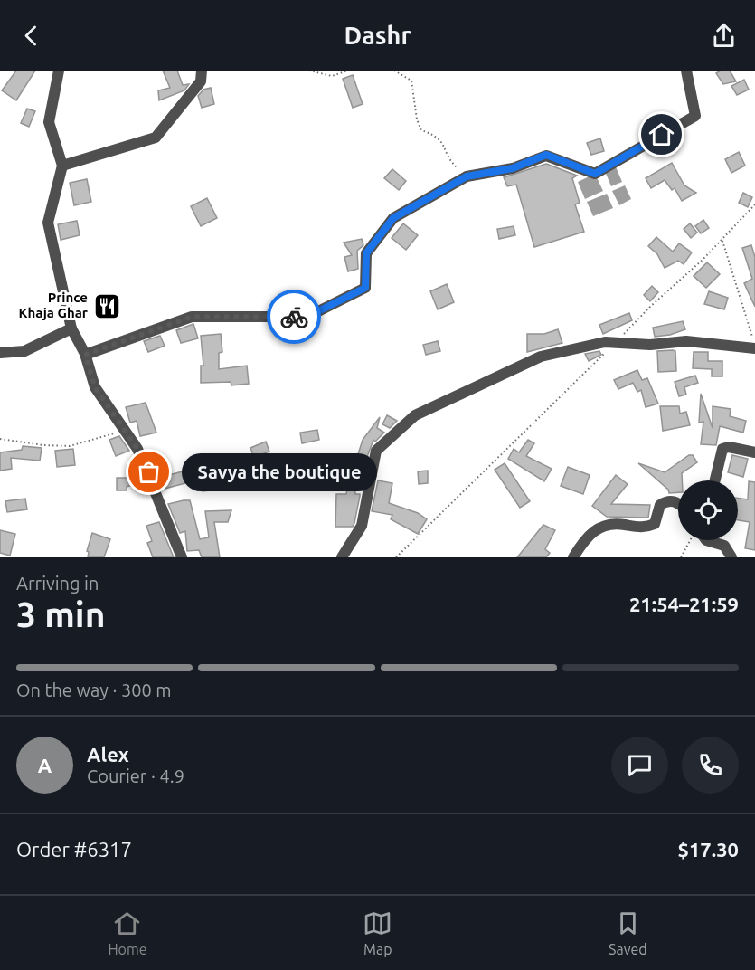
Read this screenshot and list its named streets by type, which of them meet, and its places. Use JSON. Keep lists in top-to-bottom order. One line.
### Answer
{"places":{"restaurant":["Prince Khaja Ghar"],"other":["Savya the boutique"]},"page":{"header":"Dashr","bubble":"Savya the boutique","heading":["3 min","Arriving in","21:54–21:59"],"panel":["Alex","Courier · 4.9","Order #6317","$17.30"],"bar":"On the way · 300 m","round":"A","tabs":["Home","Map","Saved"]}}
